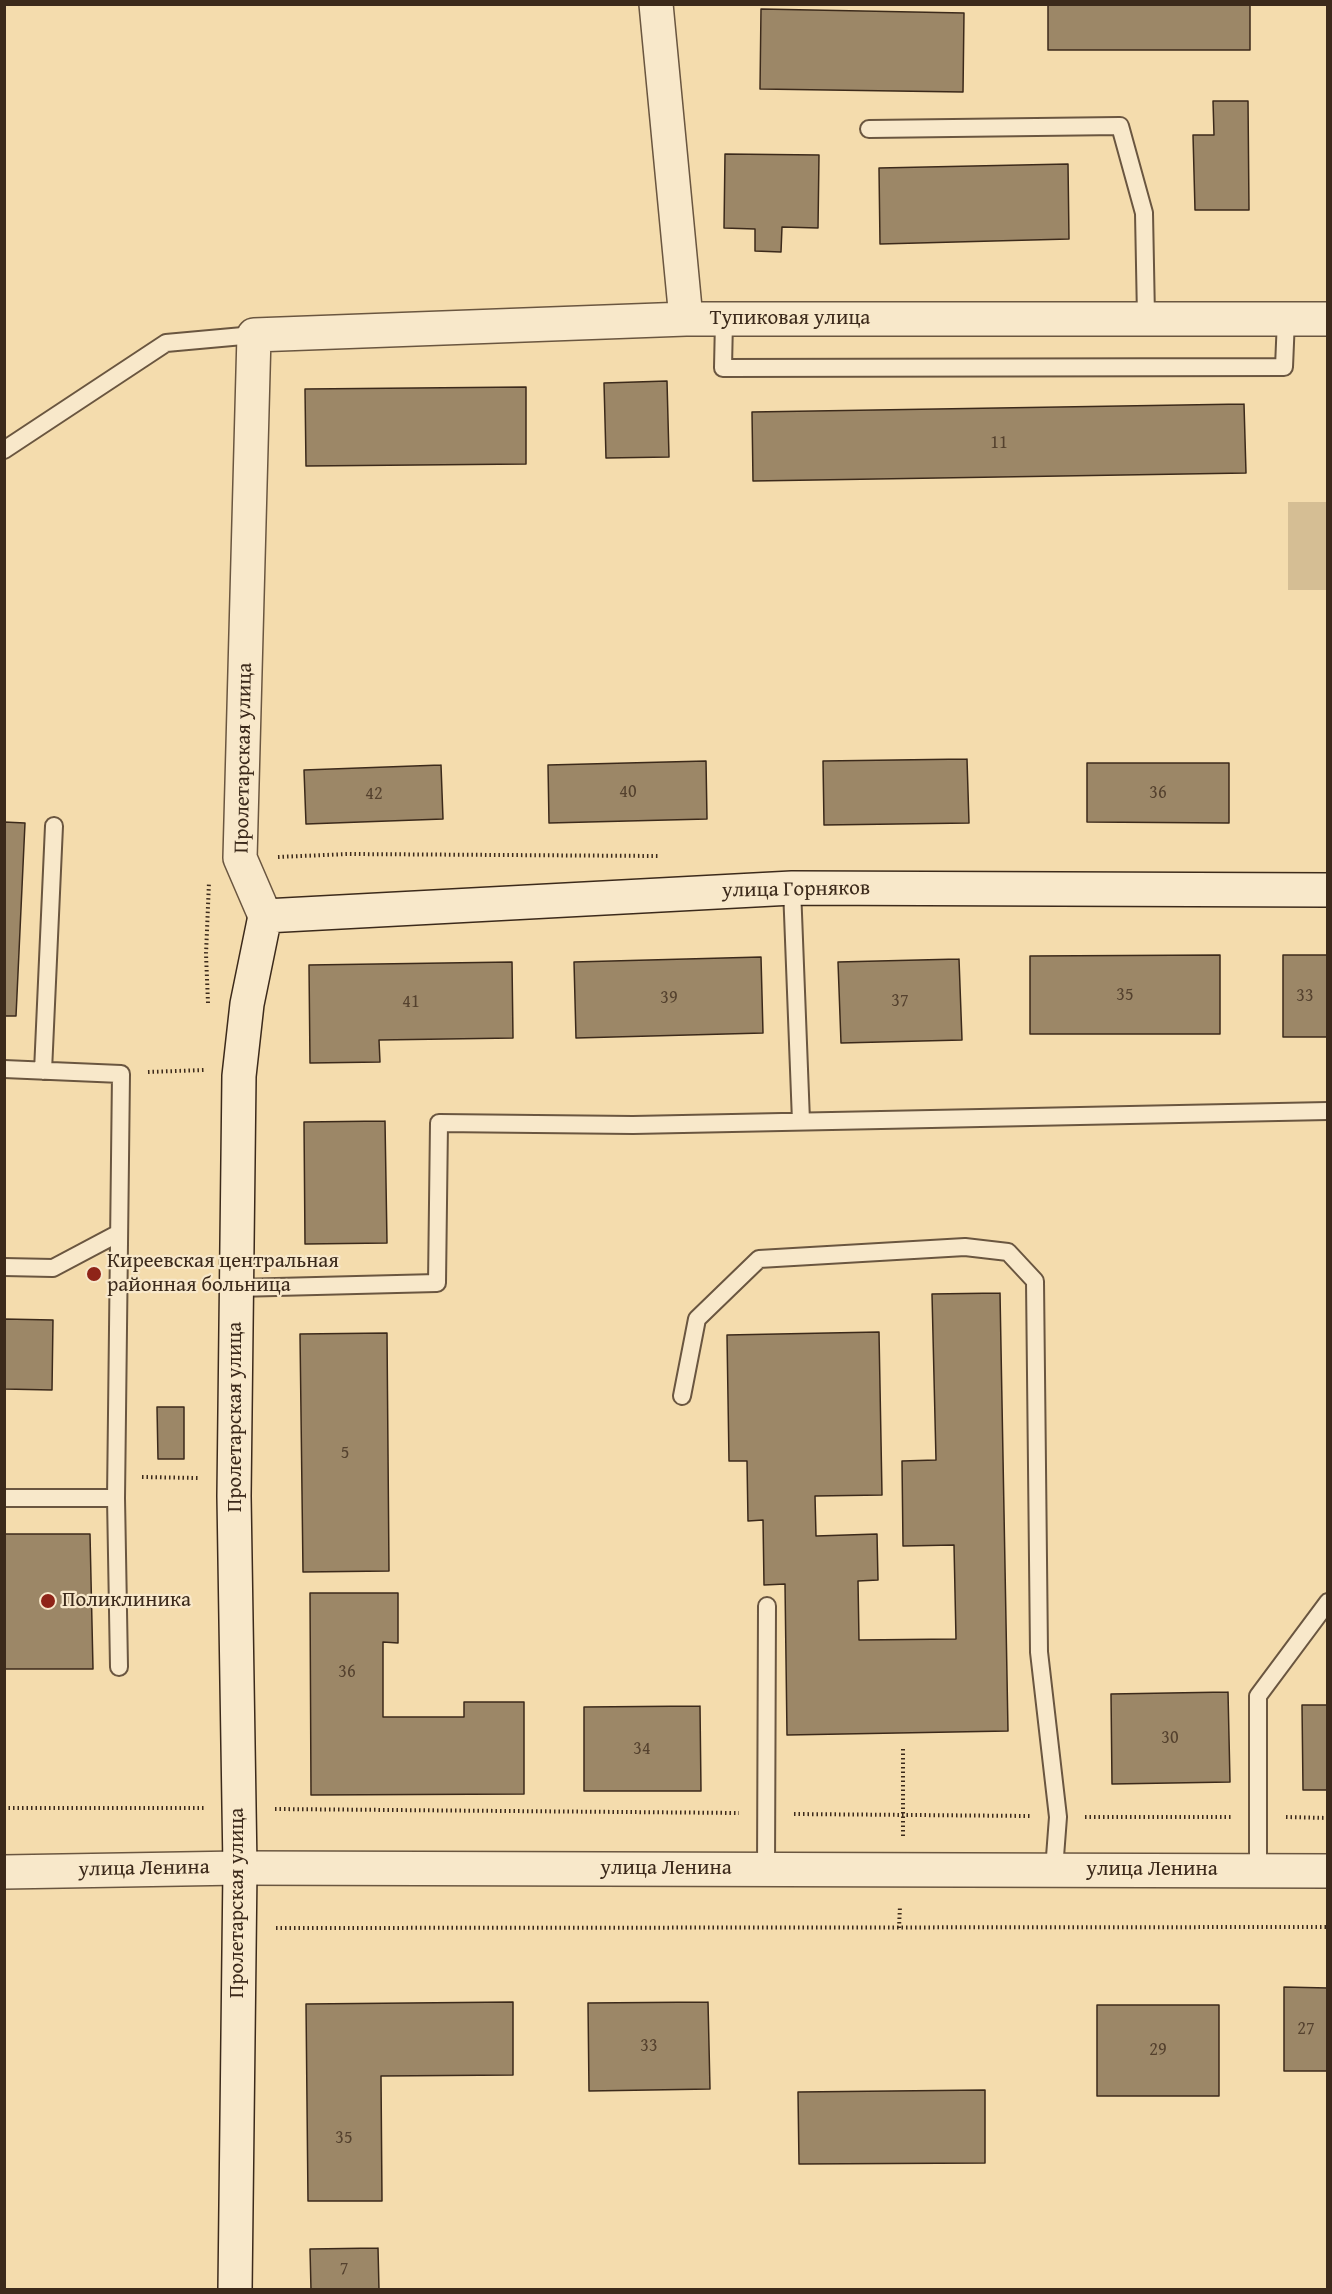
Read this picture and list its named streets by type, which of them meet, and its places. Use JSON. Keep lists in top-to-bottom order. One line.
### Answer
{"streets":{"street":["Тупиковая улица","Пролетарская улица","улица Горняков","улица Ленина"]},"crossings":[["Тупиковая улица","Пролетарская улица"],["Пролетарская улица","улица Горняков"],["Пролетарская улица","улица Ленина"]],"places":["Киреевская центральная районная больница","Поликлиника"],"house_numbers":["11","40","36","42","35","33","39","37","41","5","36","30","34","27","33","29","35","7"]}
